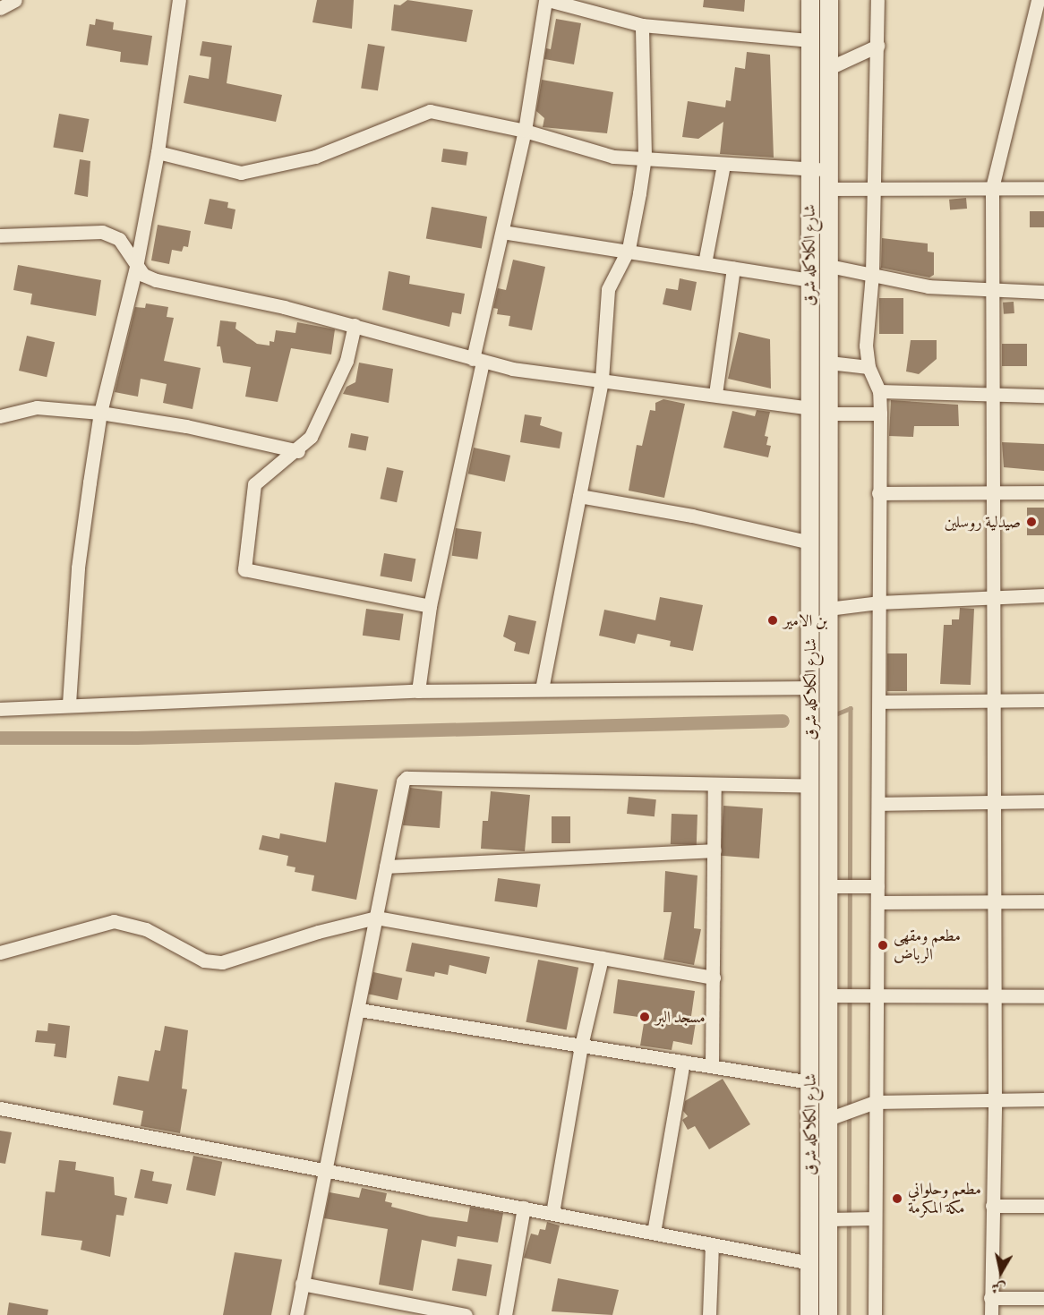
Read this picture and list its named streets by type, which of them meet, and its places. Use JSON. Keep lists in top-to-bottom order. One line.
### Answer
{"streets":{"street":["شارع الكلاكله شرق"]},"places":["صيدلية روسلين","بن الامير","مطعم ومقهى الرباض","مسجد البر","مطعم وحلواني مكة المكرمة"],"north":"bottom"}
